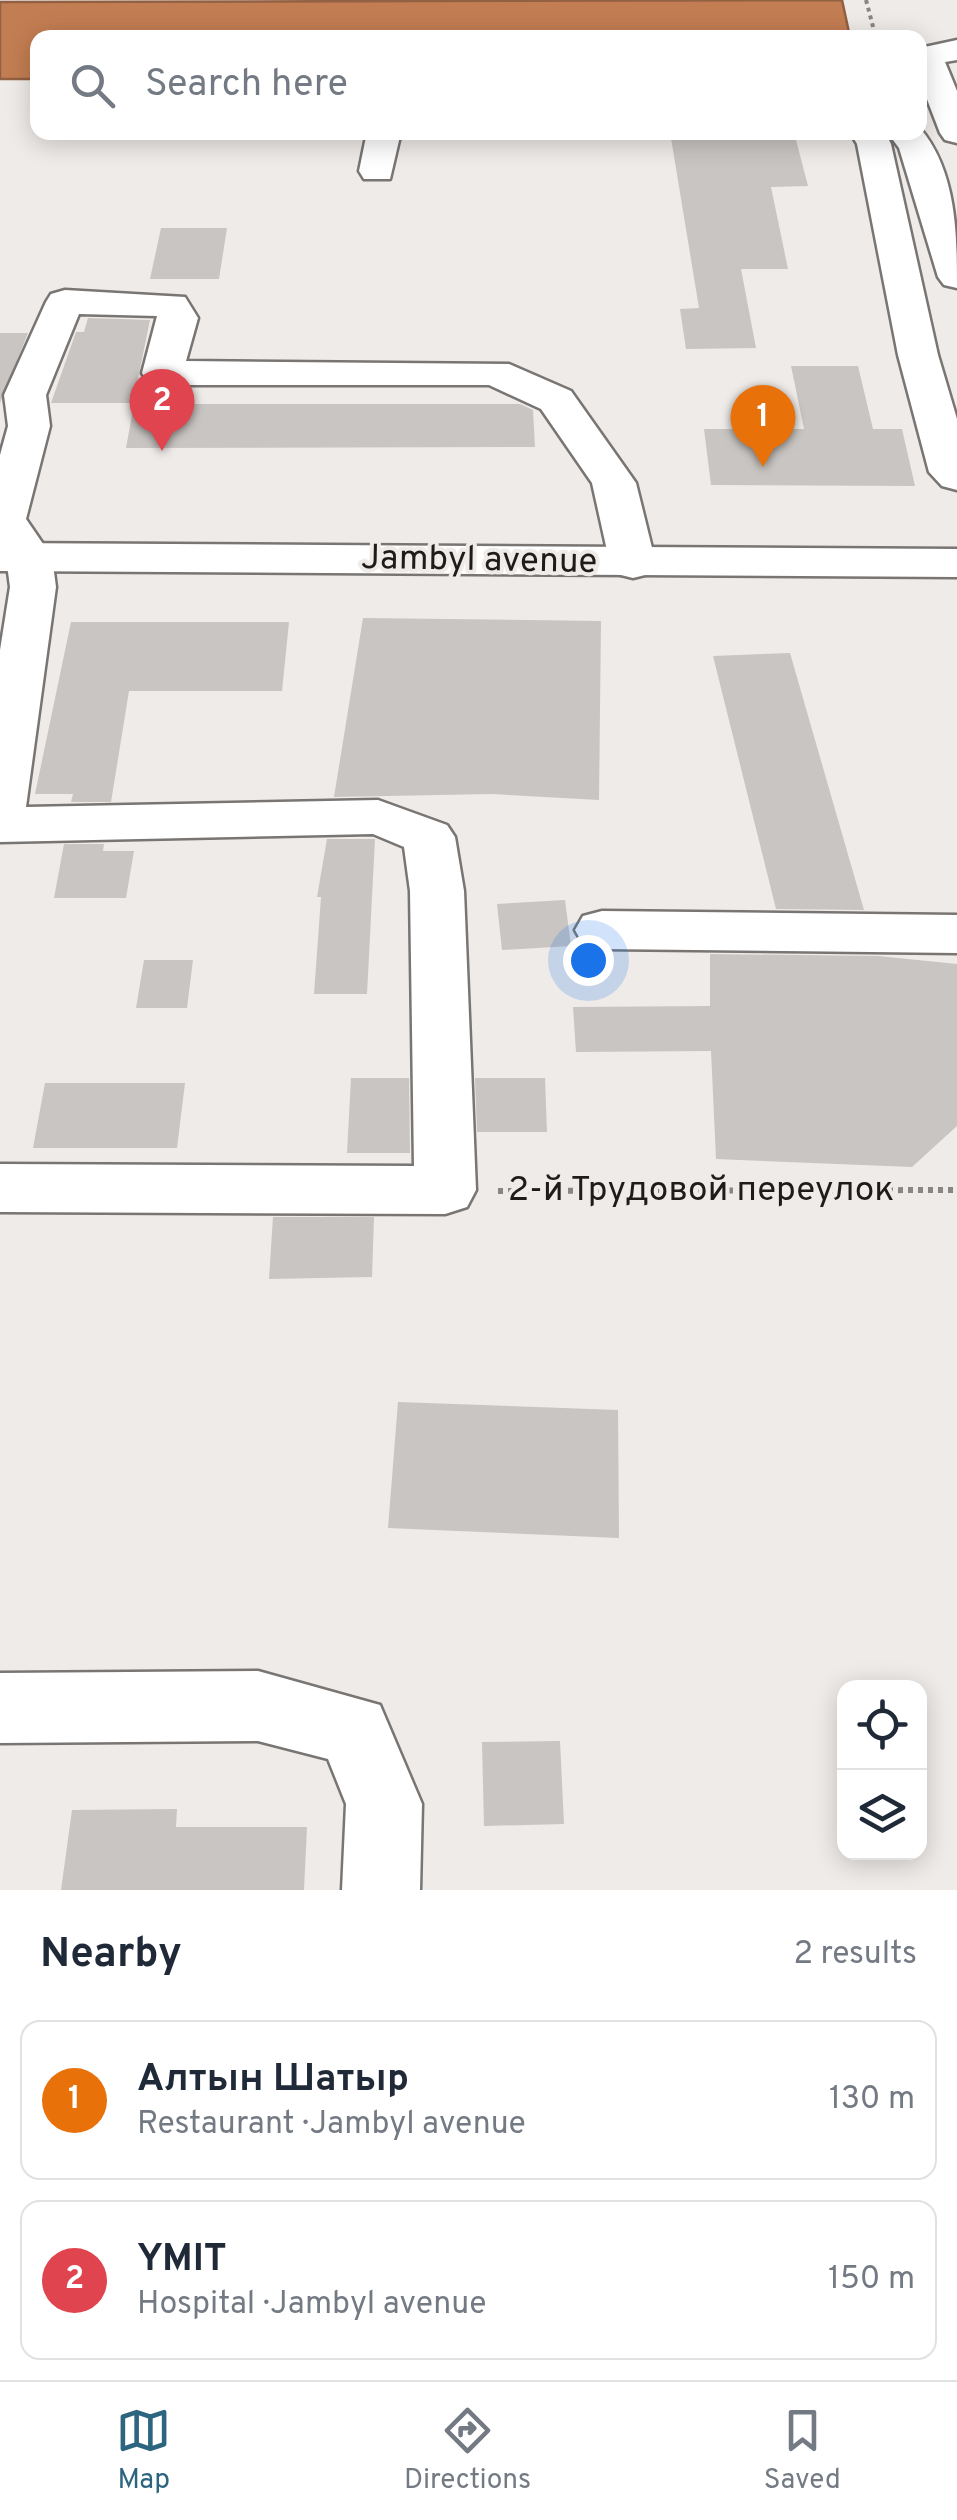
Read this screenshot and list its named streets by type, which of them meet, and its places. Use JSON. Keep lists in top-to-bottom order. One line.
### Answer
{"streets":{"street":["Jambyl avenue"],"path":["2-й Трудовой переулок"]},"page":{"search":"Search here","pins":["2","1"],"heading":["Nearby","2 results"],"list":[{"mark":"1","name":"Алтын Шатыр","note":"Restaurant · Jambyl avenue","value":"130 m"},{"mark":"2","name":"YMIT","note":"Hospital · Jambyl avenue","value":"150 m"}],"nav":["Map","Directions","Saved"]}}
